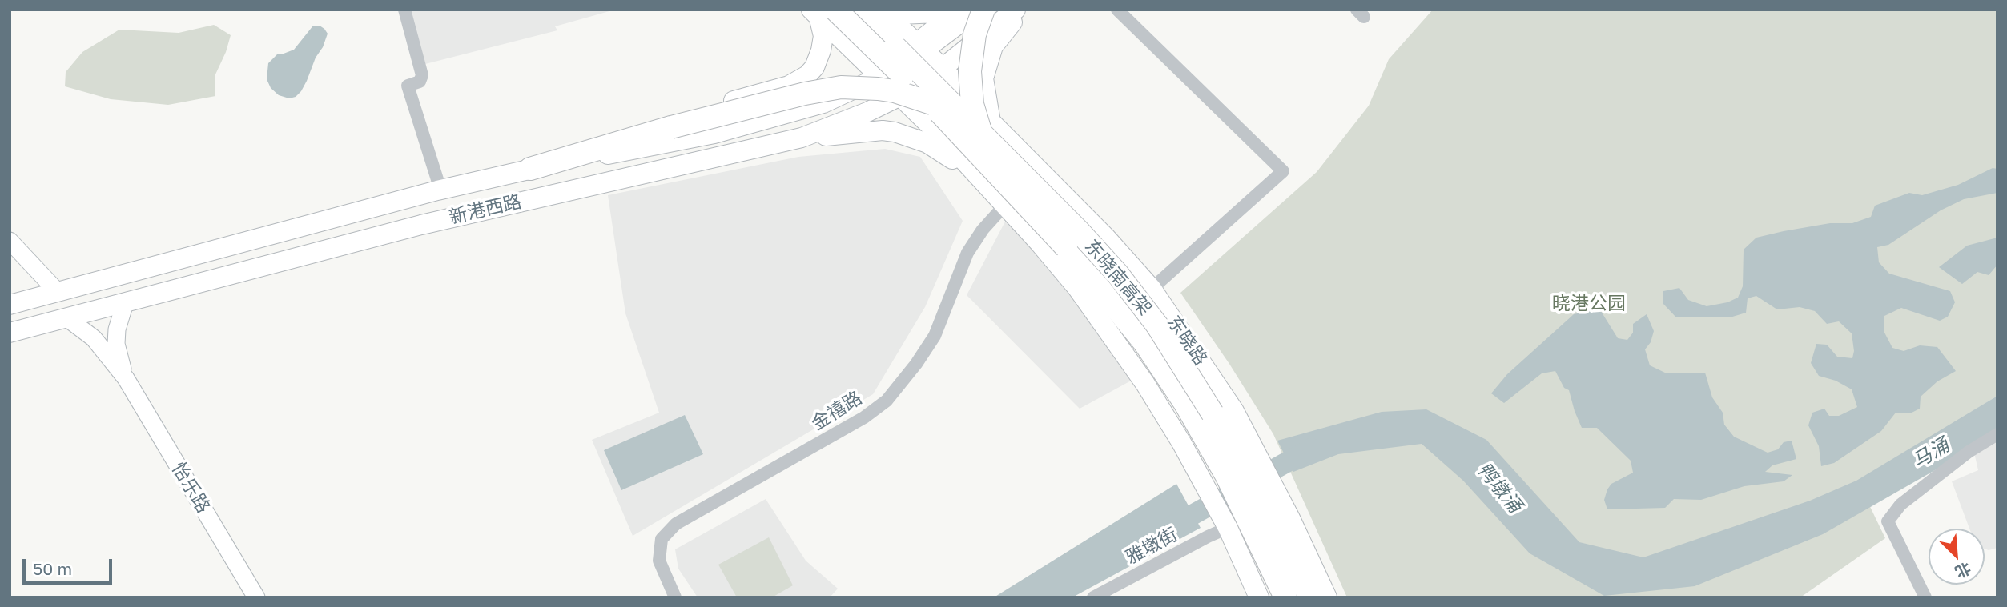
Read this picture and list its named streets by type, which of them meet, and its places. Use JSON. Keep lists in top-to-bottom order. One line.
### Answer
{"streets":{"highway":["东晓南高架"],"main road":["新港西路","东晓路"],"street":["金禧路","怡乐路","雅墩街"]},"crossings":[["新港西路","东晓南高架"],["新港西路","东晓路"],["东晓南高架","东晓路"]],"water":["马涌","鸭墩涌"],"parks":["晓港公园"],"scale_bar":"50 m","north":"bottom right"}
